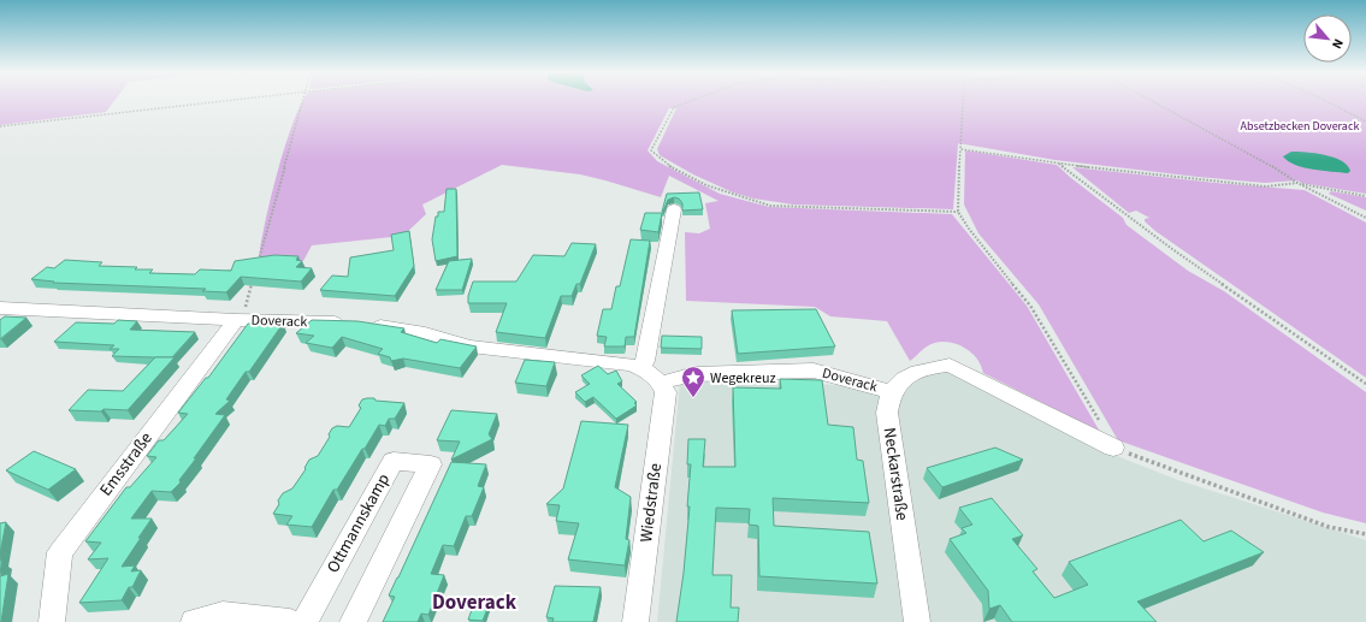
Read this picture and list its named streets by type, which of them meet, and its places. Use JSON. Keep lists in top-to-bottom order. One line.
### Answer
{"streets":{"street":["Doverack","Emsstraße","Neckarstraße","Wiedstraße","Ottmannskamp"]},"crossings":[["Doverack","Emsstraße"],["Doverack","Neckarstraße"],["Doverack","Wiedstraße"]],"districts":["Doverack"],"parks":["Absetzbecken Doverack"],"places":{"place":["Wegekreuz"]},"north":"bottom right"}
